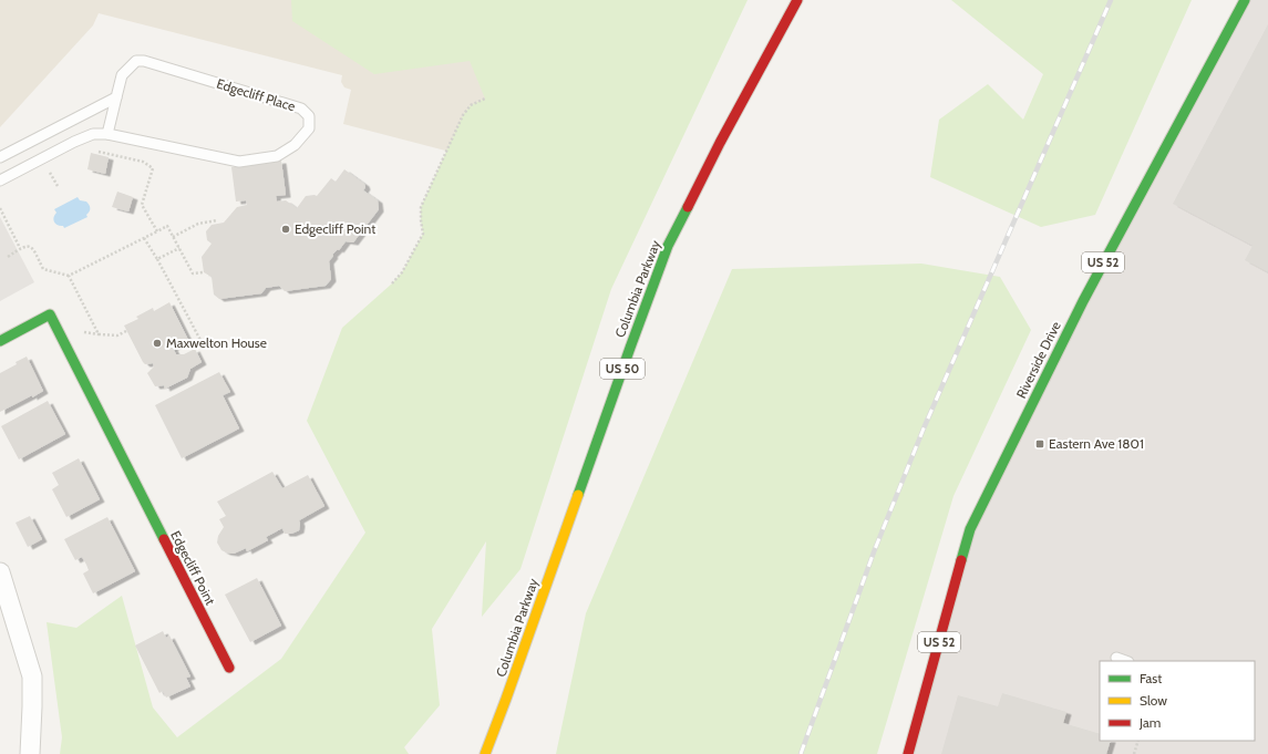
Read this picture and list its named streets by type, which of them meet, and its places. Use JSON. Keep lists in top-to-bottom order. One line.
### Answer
{"streets":{"main road":["US 52","Columbia Parkway","Riverside Drive","US 50","Edgecliff Point"],"lane":["Edgecliff Place"]},"places":{"other":["Edgecliff Point","Maxwelton House"],"transit":["Eastern Ave 1801"]},"legend":["Fast","Slow","Jam"]}
